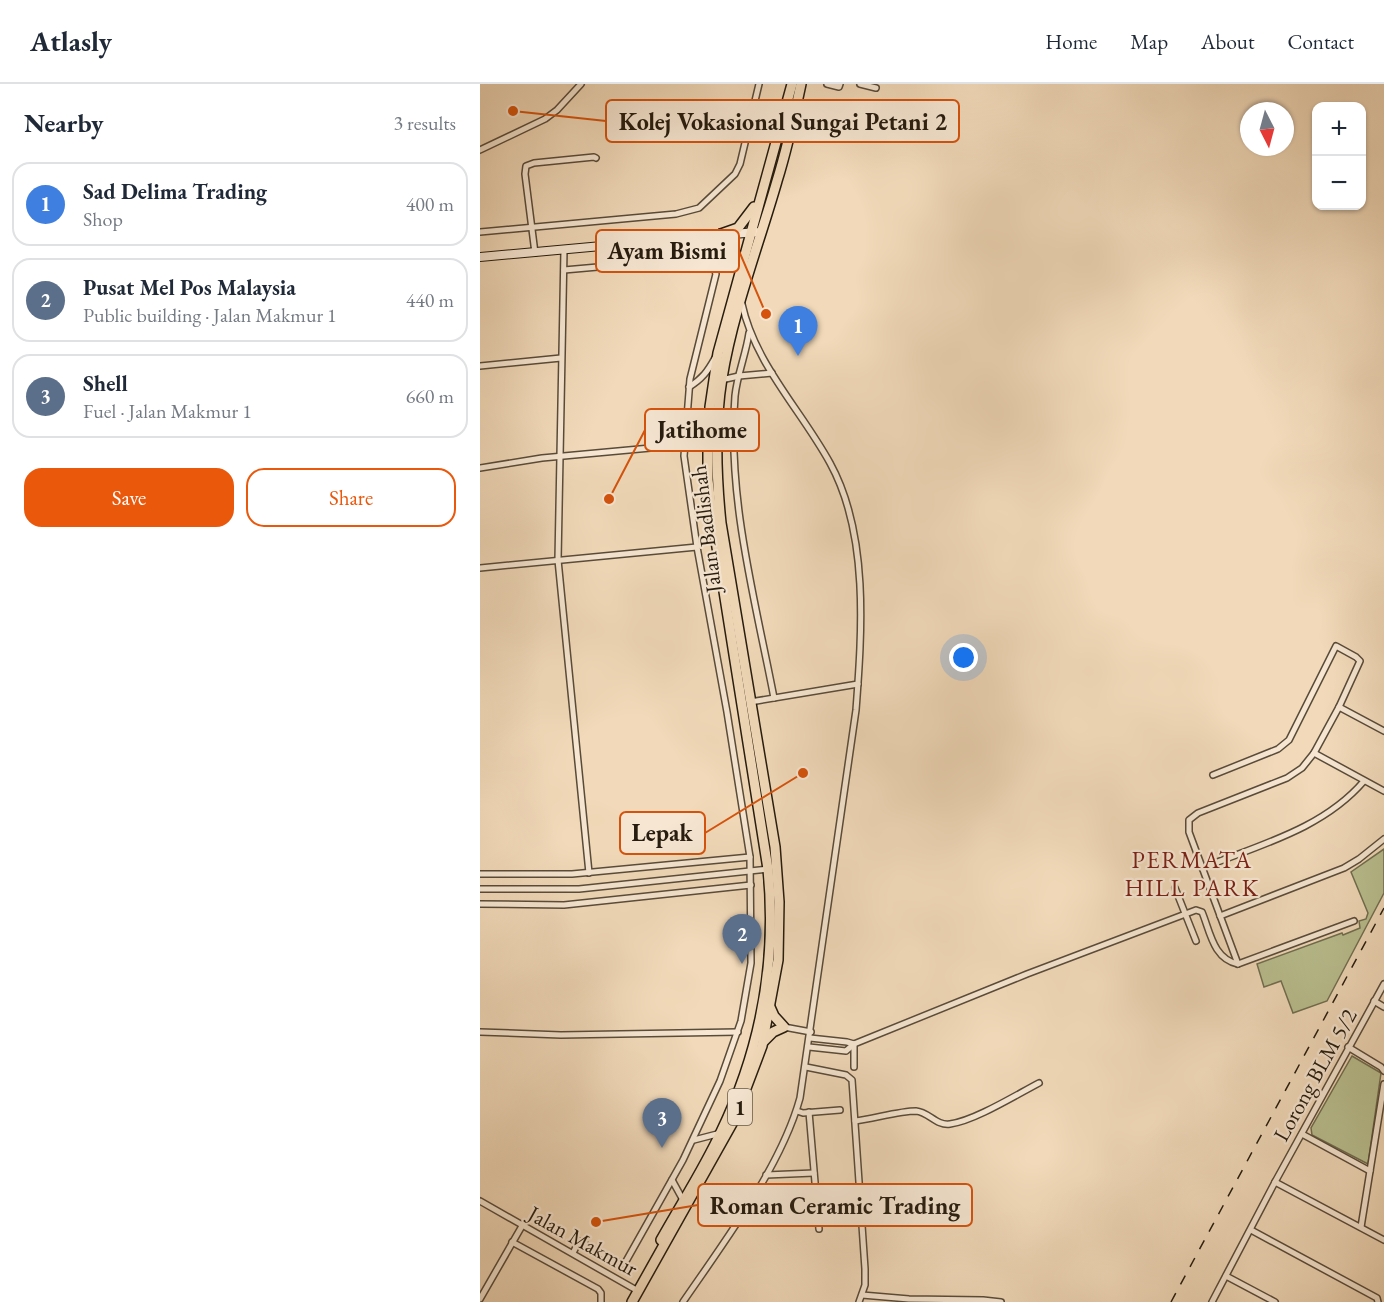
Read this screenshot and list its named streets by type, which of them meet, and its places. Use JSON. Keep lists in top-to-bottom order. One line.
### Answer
{"streets":{"main road":["Jalan Badlishah","1"],"street":["Lorong BLM 5/2","Jalan Makmur"]},"crossings":[["Jalan Badlishah","1"],["1","Jalan Makmur"]],"districts":["PERMATA HILL PARK"],"places":["Kolej Vokasional Sungai Petani 2","Ayam Bismi","Jatihome","Lepak","Roman Ceramic Trading"],"north":"bottom","page":{"header":"Atlasly","nav":["Home","Map","About","Contact"],"heading":["Nearby","3 results"],"map_buttons":["+","−"],"list":[{"mark":"1","name":"Sad Delima Trading","note":"Shop","value":"400 m"},{"mark":"2","name":"Pusat Mel Pos Malaysia","note":"Public building · Jalan Makmur 1","value":"440 m"},{"mark":"3","name":"Shell","note":"Fuel · Jalan Makmur 1","value":"660 m"}],"pins":["1","2","3"],"buttons":["Save","Share"]}}
